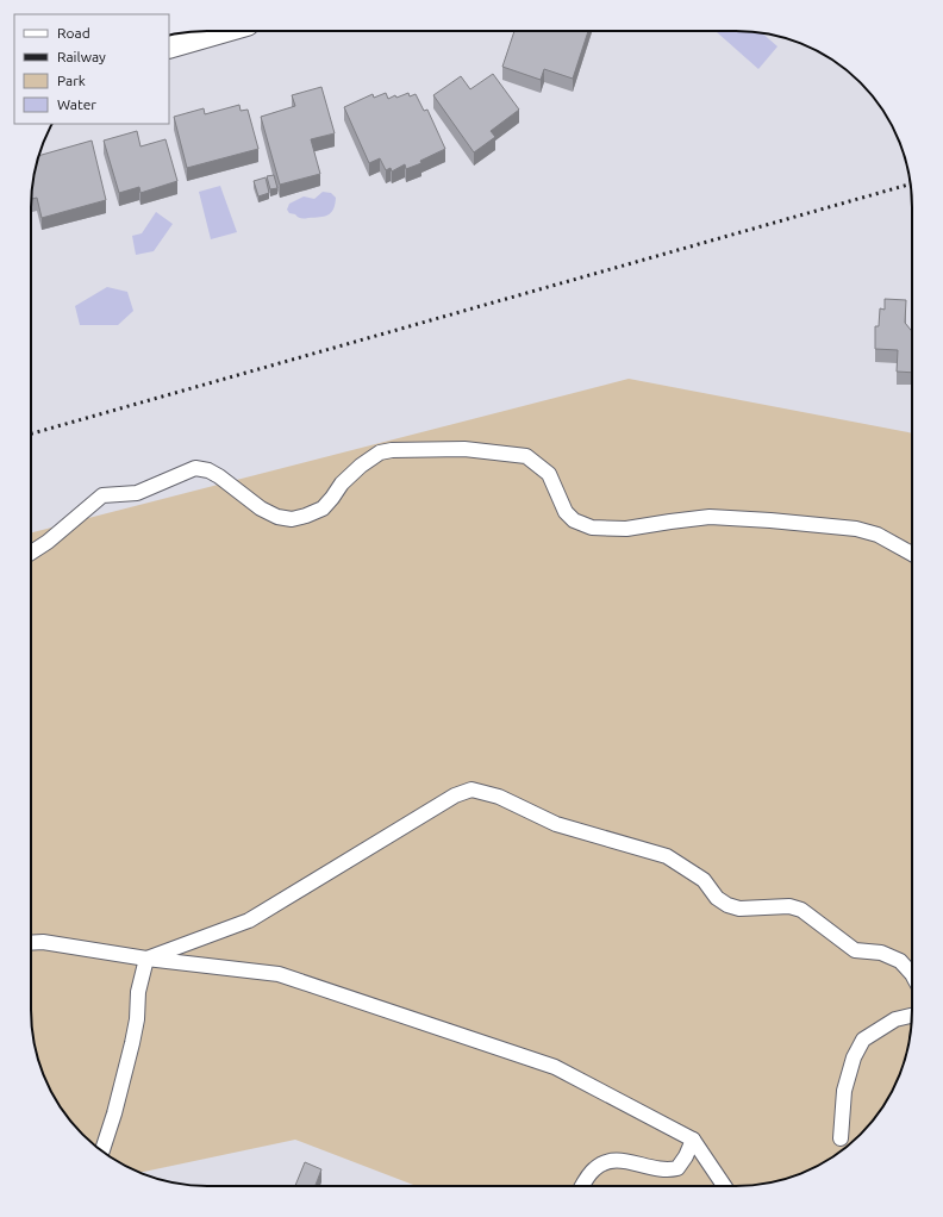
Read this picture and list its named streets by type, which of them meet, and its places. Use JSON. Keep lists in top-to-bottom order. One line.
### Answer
{"legend":["Road","Railway","Park","Water"]}
